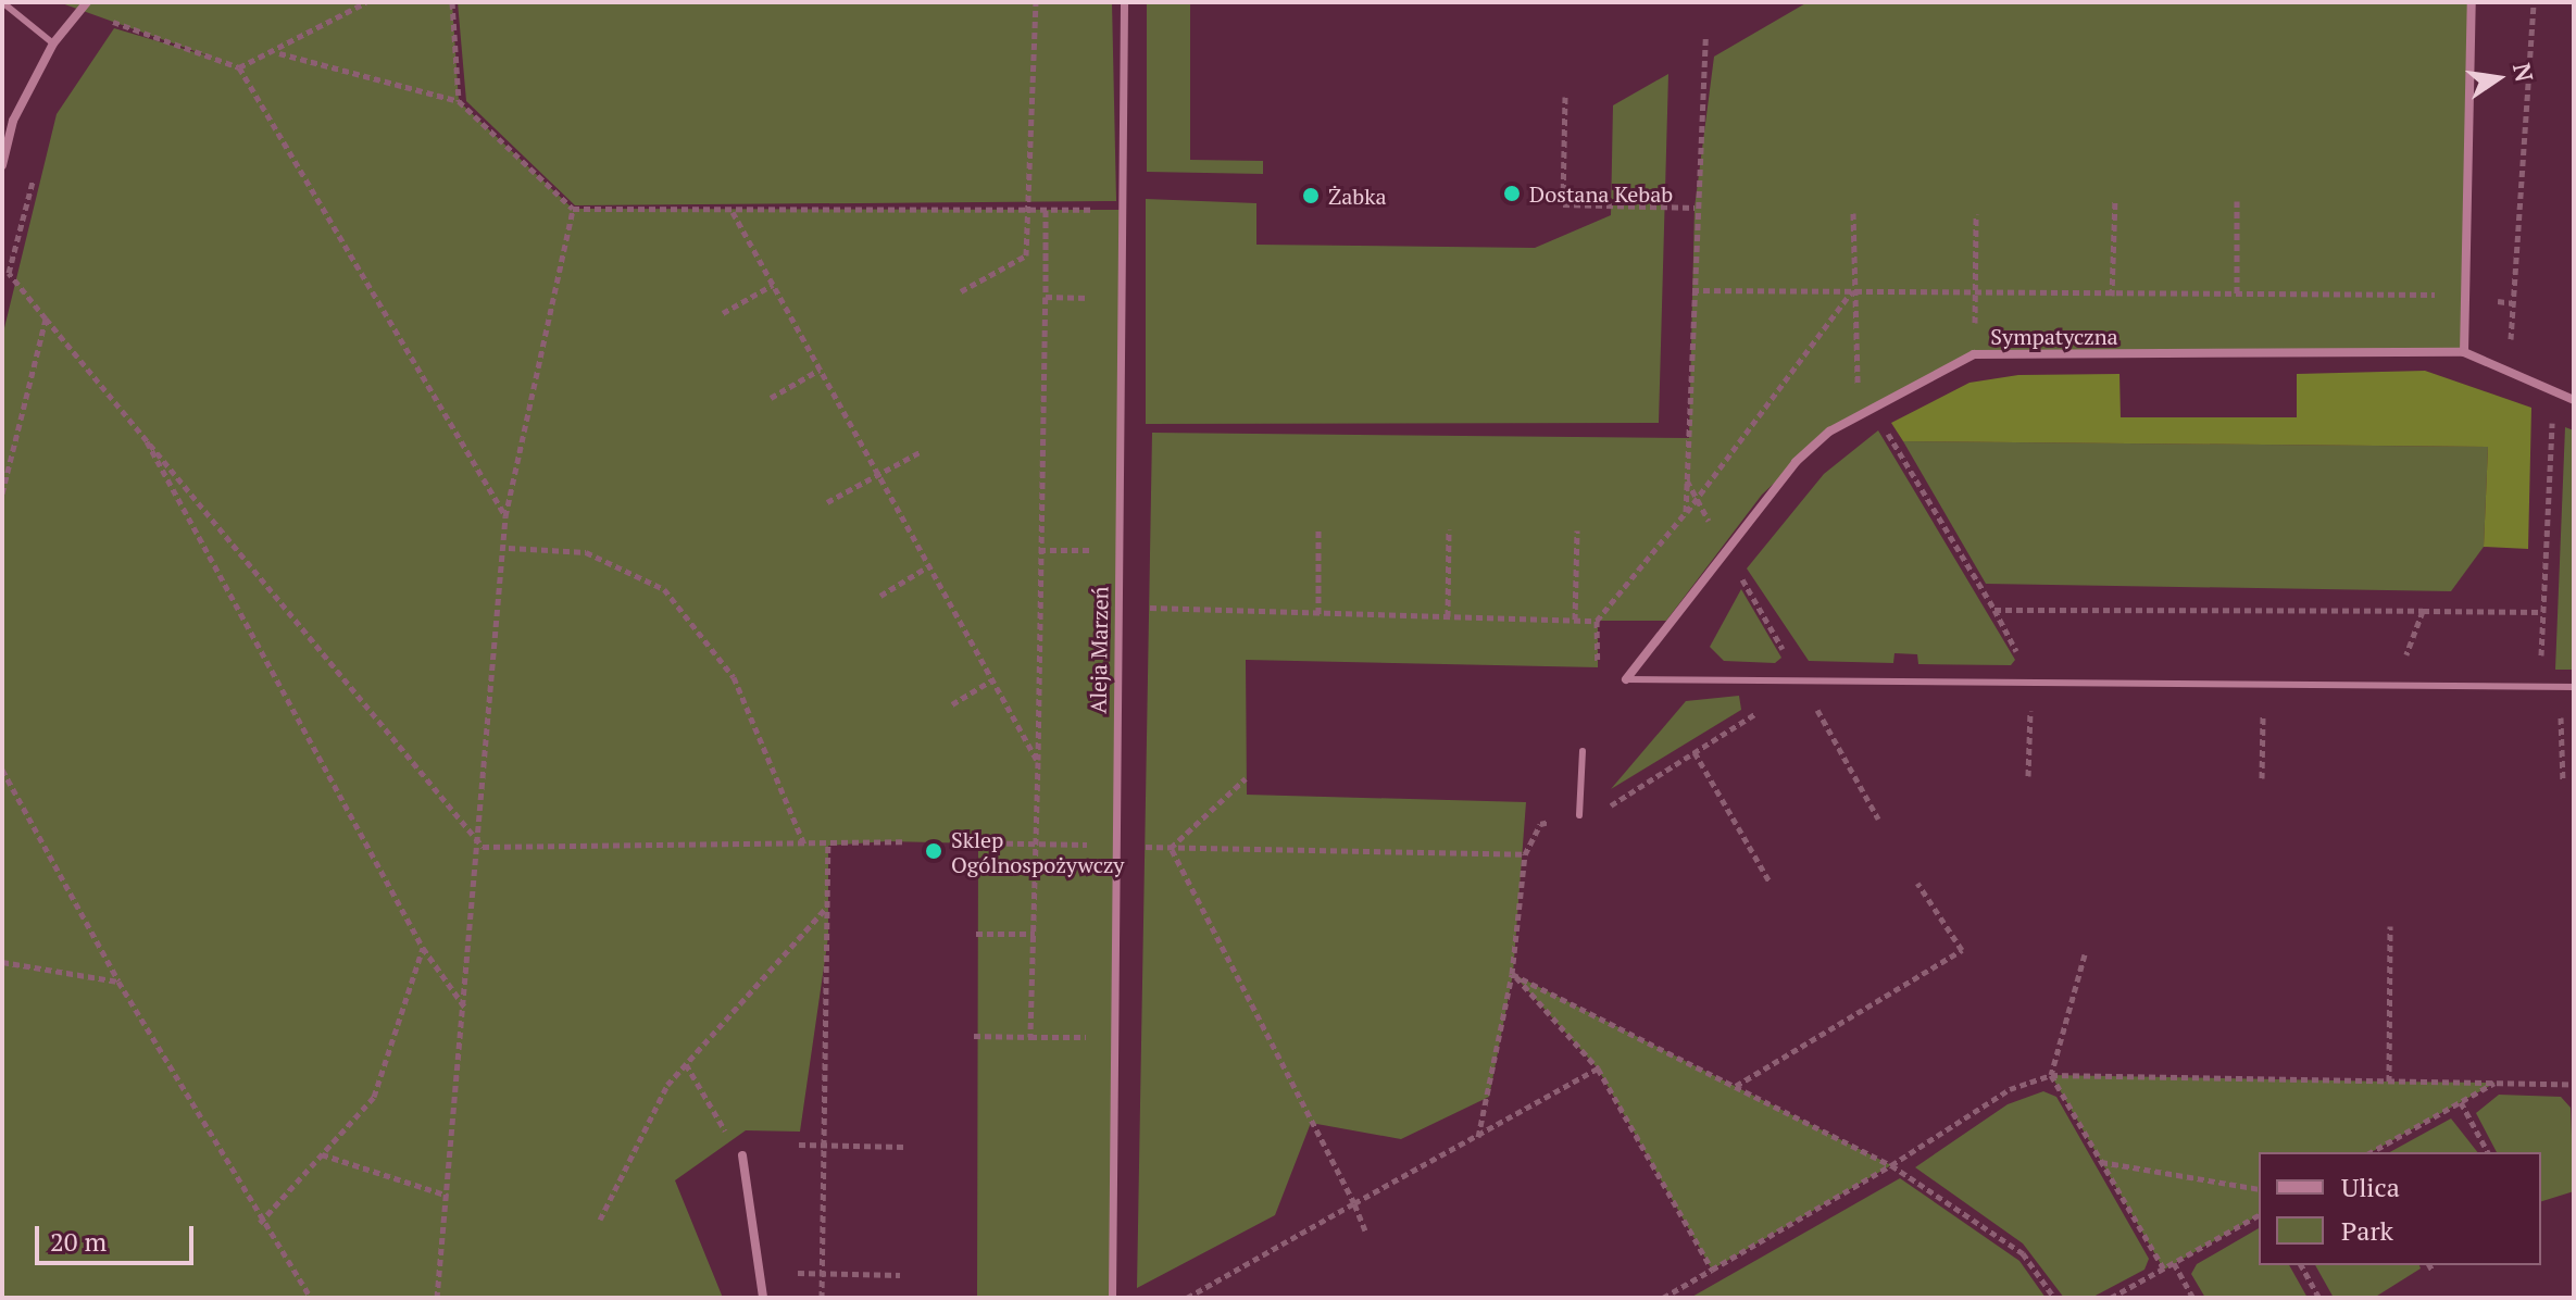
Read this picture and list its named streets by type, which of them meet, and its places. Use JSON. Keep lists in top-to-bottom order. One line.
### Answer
{"streets":{"street":["Sympatyczna","Aleja Marzeń"]},"places":["Dostana Kebab","Żabka","Sklep Ogólnospożywczy"],"legend":["Ulica","Park"],"scale_bar":"20 m","north":"right"}
